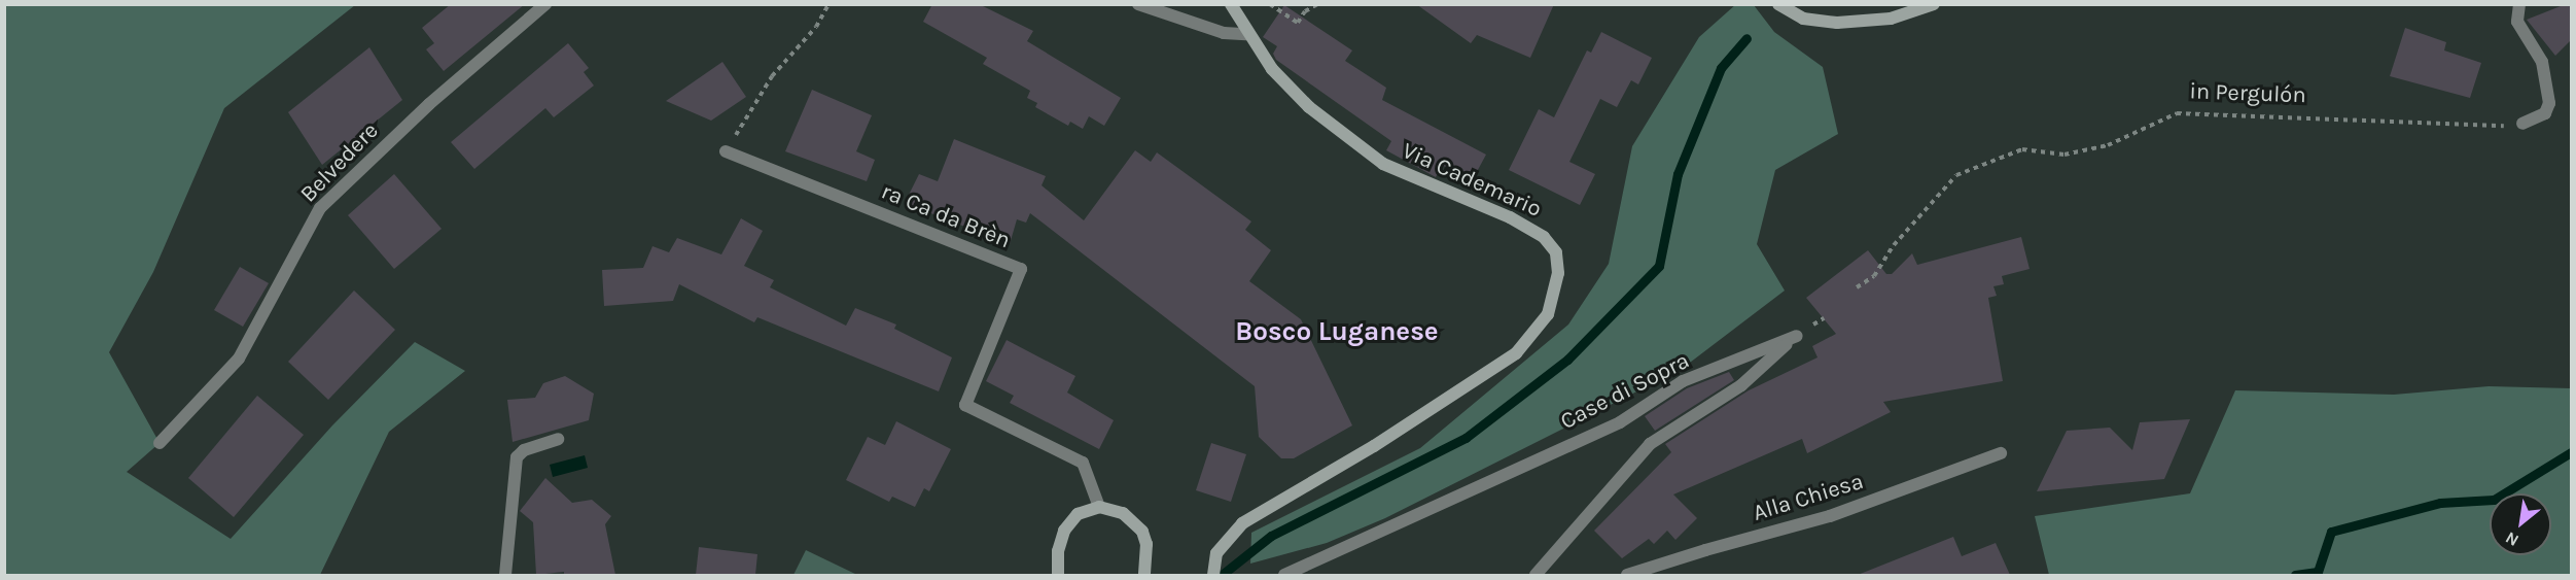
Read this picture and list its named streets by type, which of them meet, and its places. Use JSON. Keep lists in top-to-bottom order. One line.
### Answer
{"streets":{"street":["Belvedere","Via Cademario","ra Ca da Brèn","Case di Sopra","Alla Chiesa"],"path":["in Pergulón"]},"districts":["Bosco Luganese"],"north":"bottom left"}
